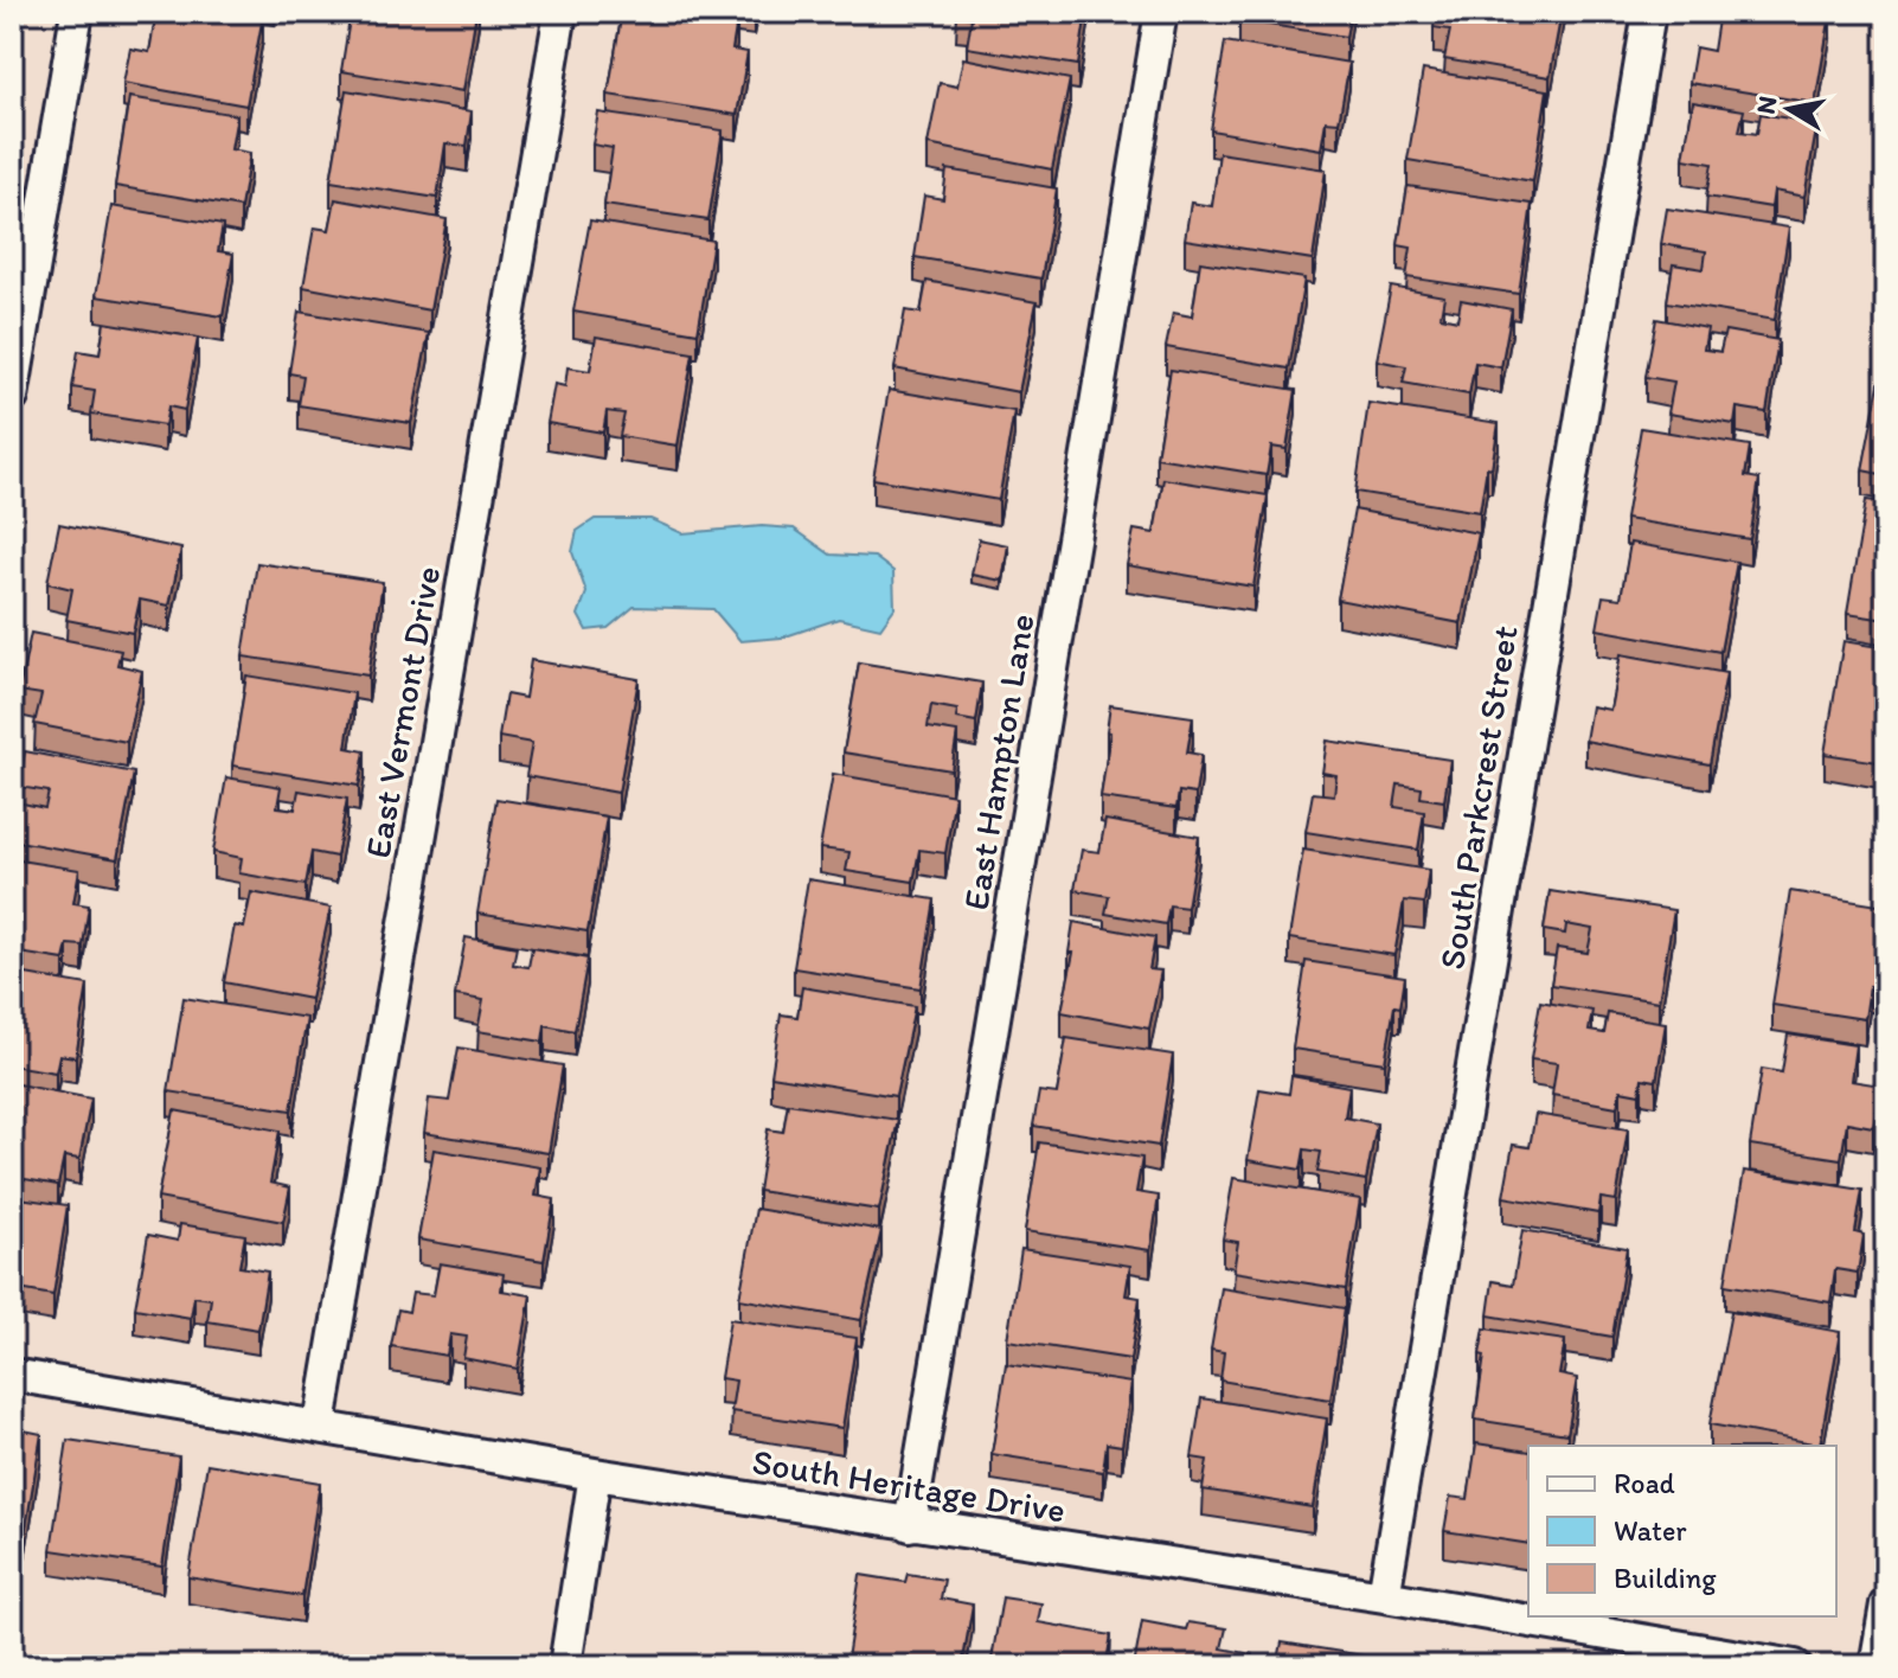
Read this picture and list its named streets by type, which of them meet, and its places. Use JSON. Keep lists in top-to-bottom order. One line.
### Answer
{"streets":{"street":["East Vermont Drive","East Hampton Lane","South Parkcrest Street","South Heritage Drive"]},"crossings":[["East Vermont Drive","South Heritage Drive"],["East Hampton Lane","South Heritage Drive"],["South Parkcrest Street","South Heritage Drive"]],"legend":["Road","Water","Building"],"north":"left"}
